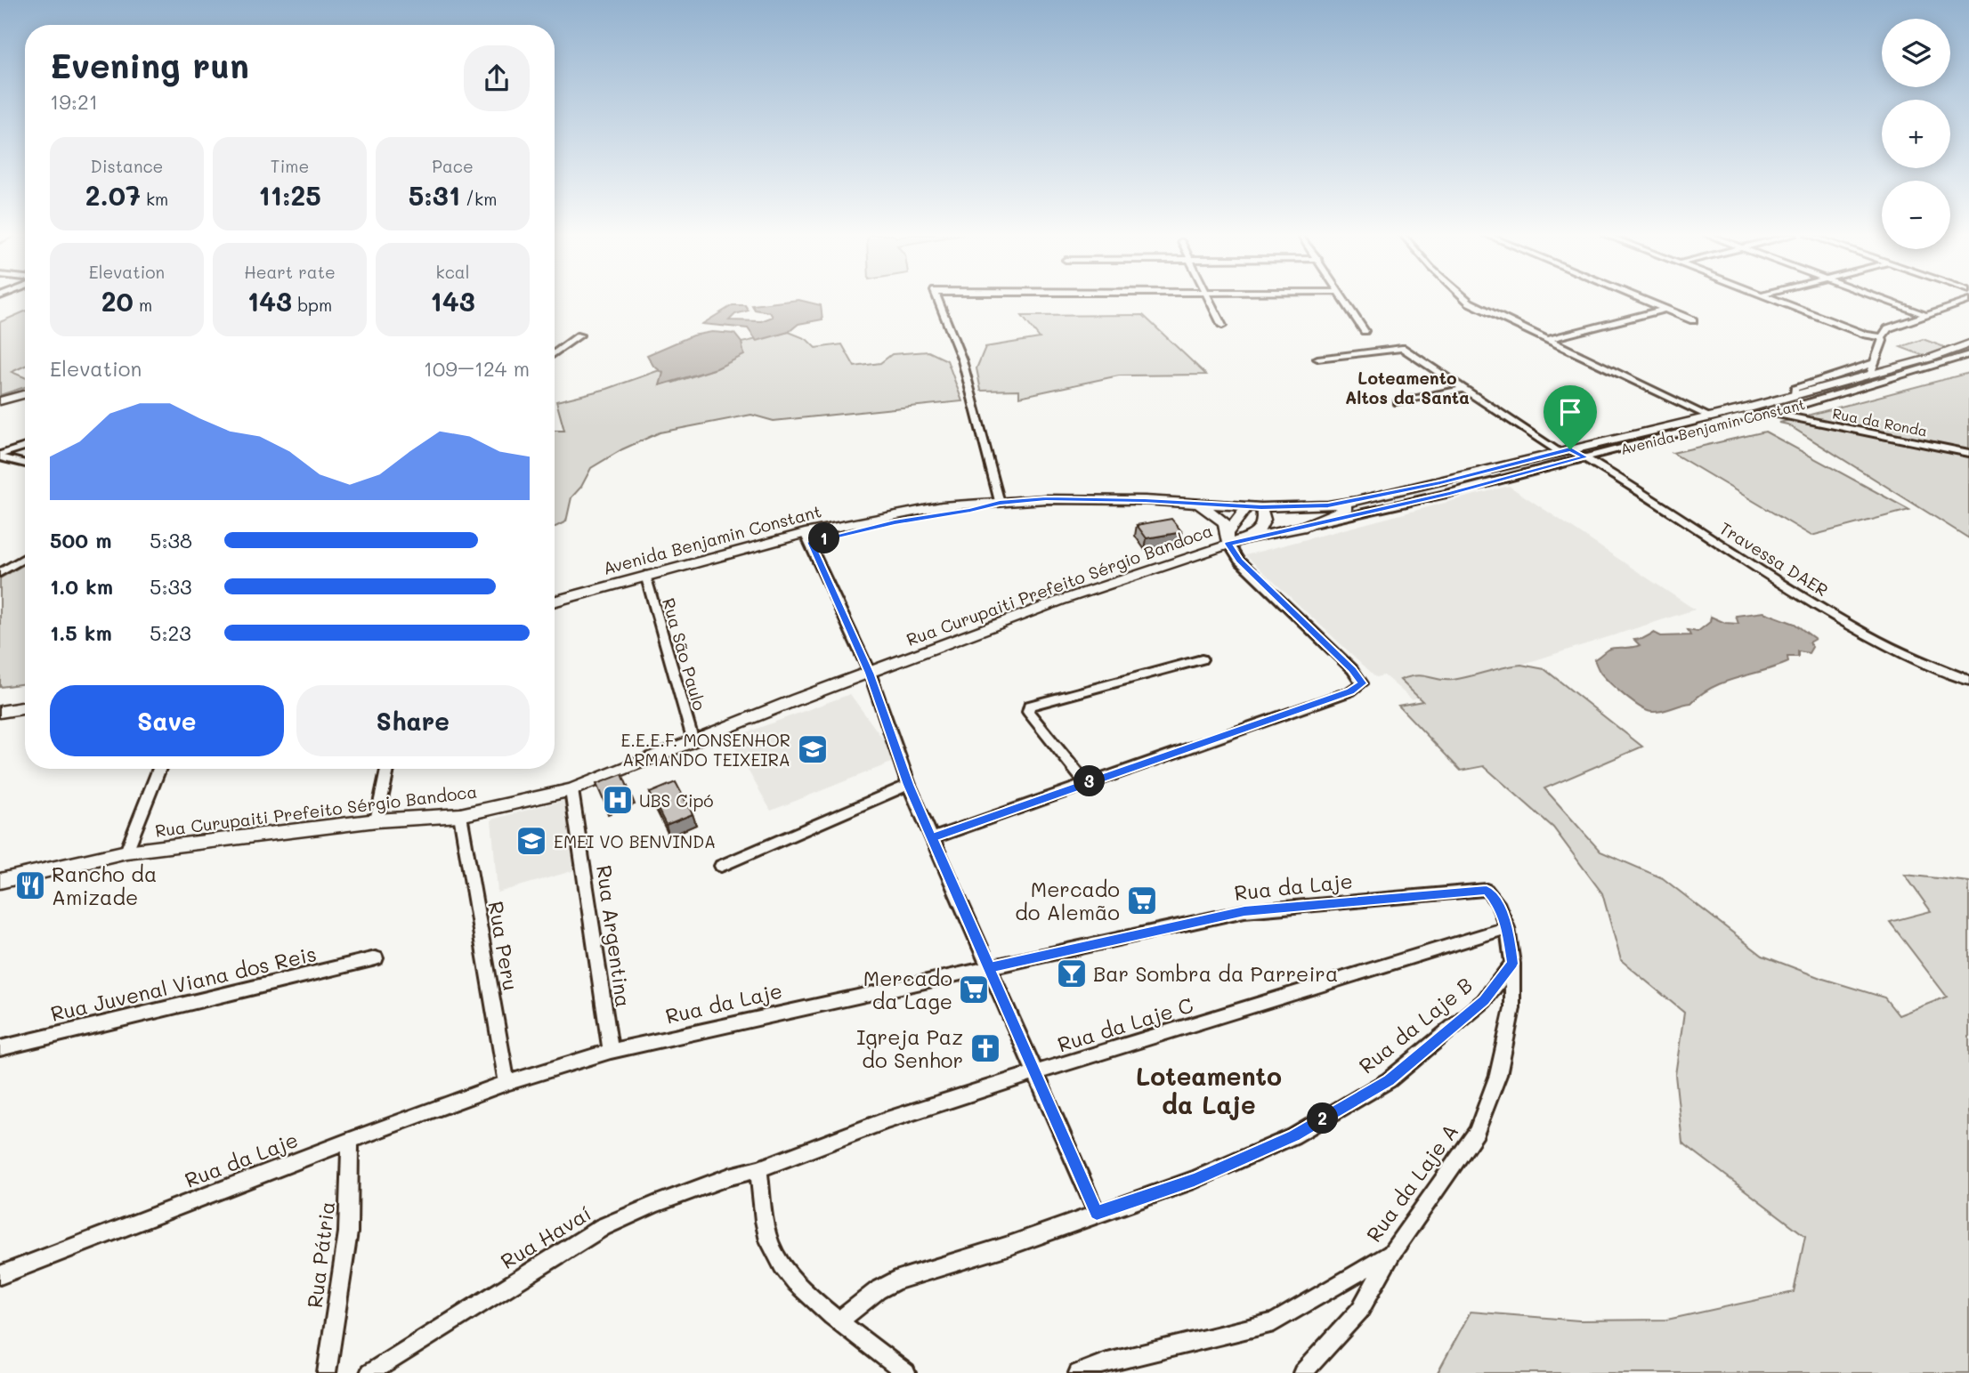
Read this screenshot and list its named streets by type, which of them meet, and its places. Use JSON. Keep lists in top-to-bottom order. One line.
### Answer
{"streets":{"main road":["Avenida Benjamin Constant"],"street":["Rua da Ronda","Travessa DAER","Rua Curupaiti Prefeito Sérgio Bandoca","Rua São Paulo","Rua da Laje","Rua Argentina","Rua Peru","Rua Juvenal Viana dos Reis","Rua da Laje C","Rua da Laje B","Rua da Laje A","Rua Havaí","Rua Pátria"]},"crossings":[["Rua da Ronda","Avenida Benjamin Constant"],["Avenida Benjamin Constant","Travessa DAER"],["Avenida Benjamin Constant","Rua São Paulo"],["Rua Curupaiti Prefeito Sérgio Bandoca","Rua São Paulo"],["Rua Curupaiti Prefeito Sérgio Bandoca","Rua Argentina"],["Rua Curupaiti Prefeito Sérgio Bandoca","Rua Peru"],["Rua da Laje","Rua Argentina"],["Rua da Laje","Rua Peru"],["Rua da Laje","Rua da Laje A"],["Rua da Laje","Rua Pátria"],["Rua da Laje C","Rua da Laje A"],["Rua da Laje C","Rua Havaí"],["Rua da Laje B","Rua da Laje A"]],"districts":["Loteamento Altos da Santa","Loteamento da Laje"],"places":{"school or university":["E.E.E.F. MONSENHOR ARMANDO TEIXEIRA","EMEI VO BENVINDA"],"hospital":["UBS Cipó"],"restaurant":["Rancho da Amizade"],"supermarket":["Mercado do Alemão","Mercado da Lage"],"bar":["Bar Sombra da Parreira"],"church":["Igreja Paz do Senhor"]},"page":{"map_buttons":["+","−"],"heading":["Evening run","19:21"],"stats":[["Distance","2.07 km"],["Time","11:25"],["Pace","5:31 /km"],["Elevation","20 m"],["Heart rate","143 bpm"],["kcal","143"]],"chart":["Elevation","109–124 m"],"list":[{"name":"500 m","note":"5:38"},{"name":"1.0 km","note":"5:33"},{"name":"1.5 km","note":"5:23"}],"pins":["1","3","2"],"buttons":["Save","Share"]}}
